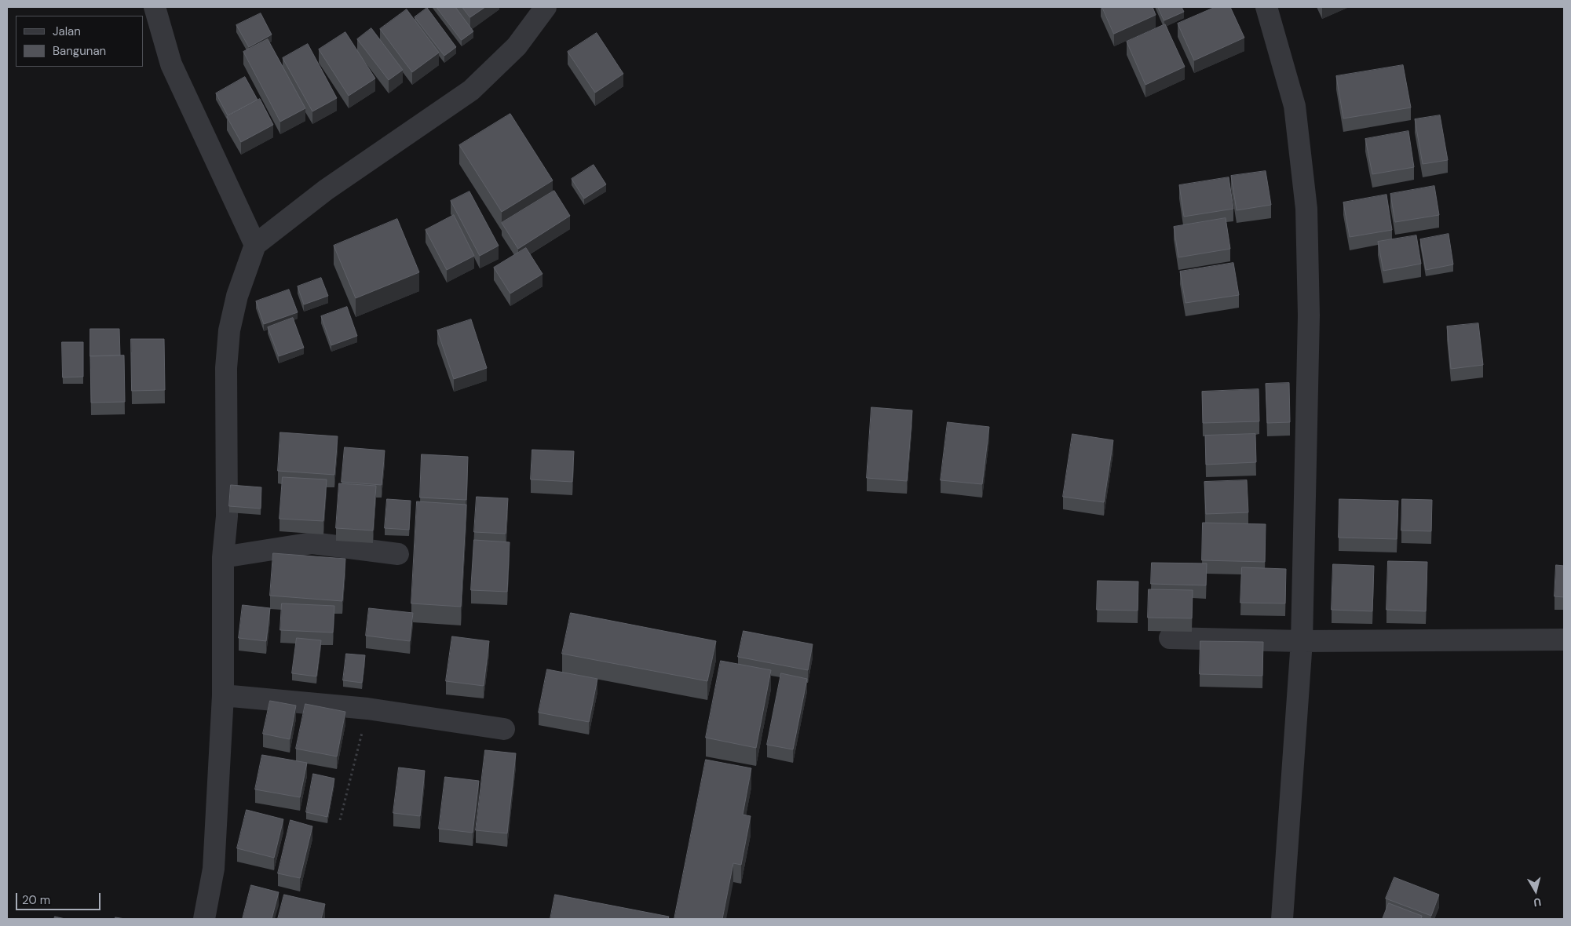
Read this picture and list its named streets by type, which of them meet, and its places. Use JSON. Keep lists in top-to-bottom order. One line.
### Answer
{"legend":["Jalan","Bangunan"],"scale_bar":"20 m","north":"bottom"}
